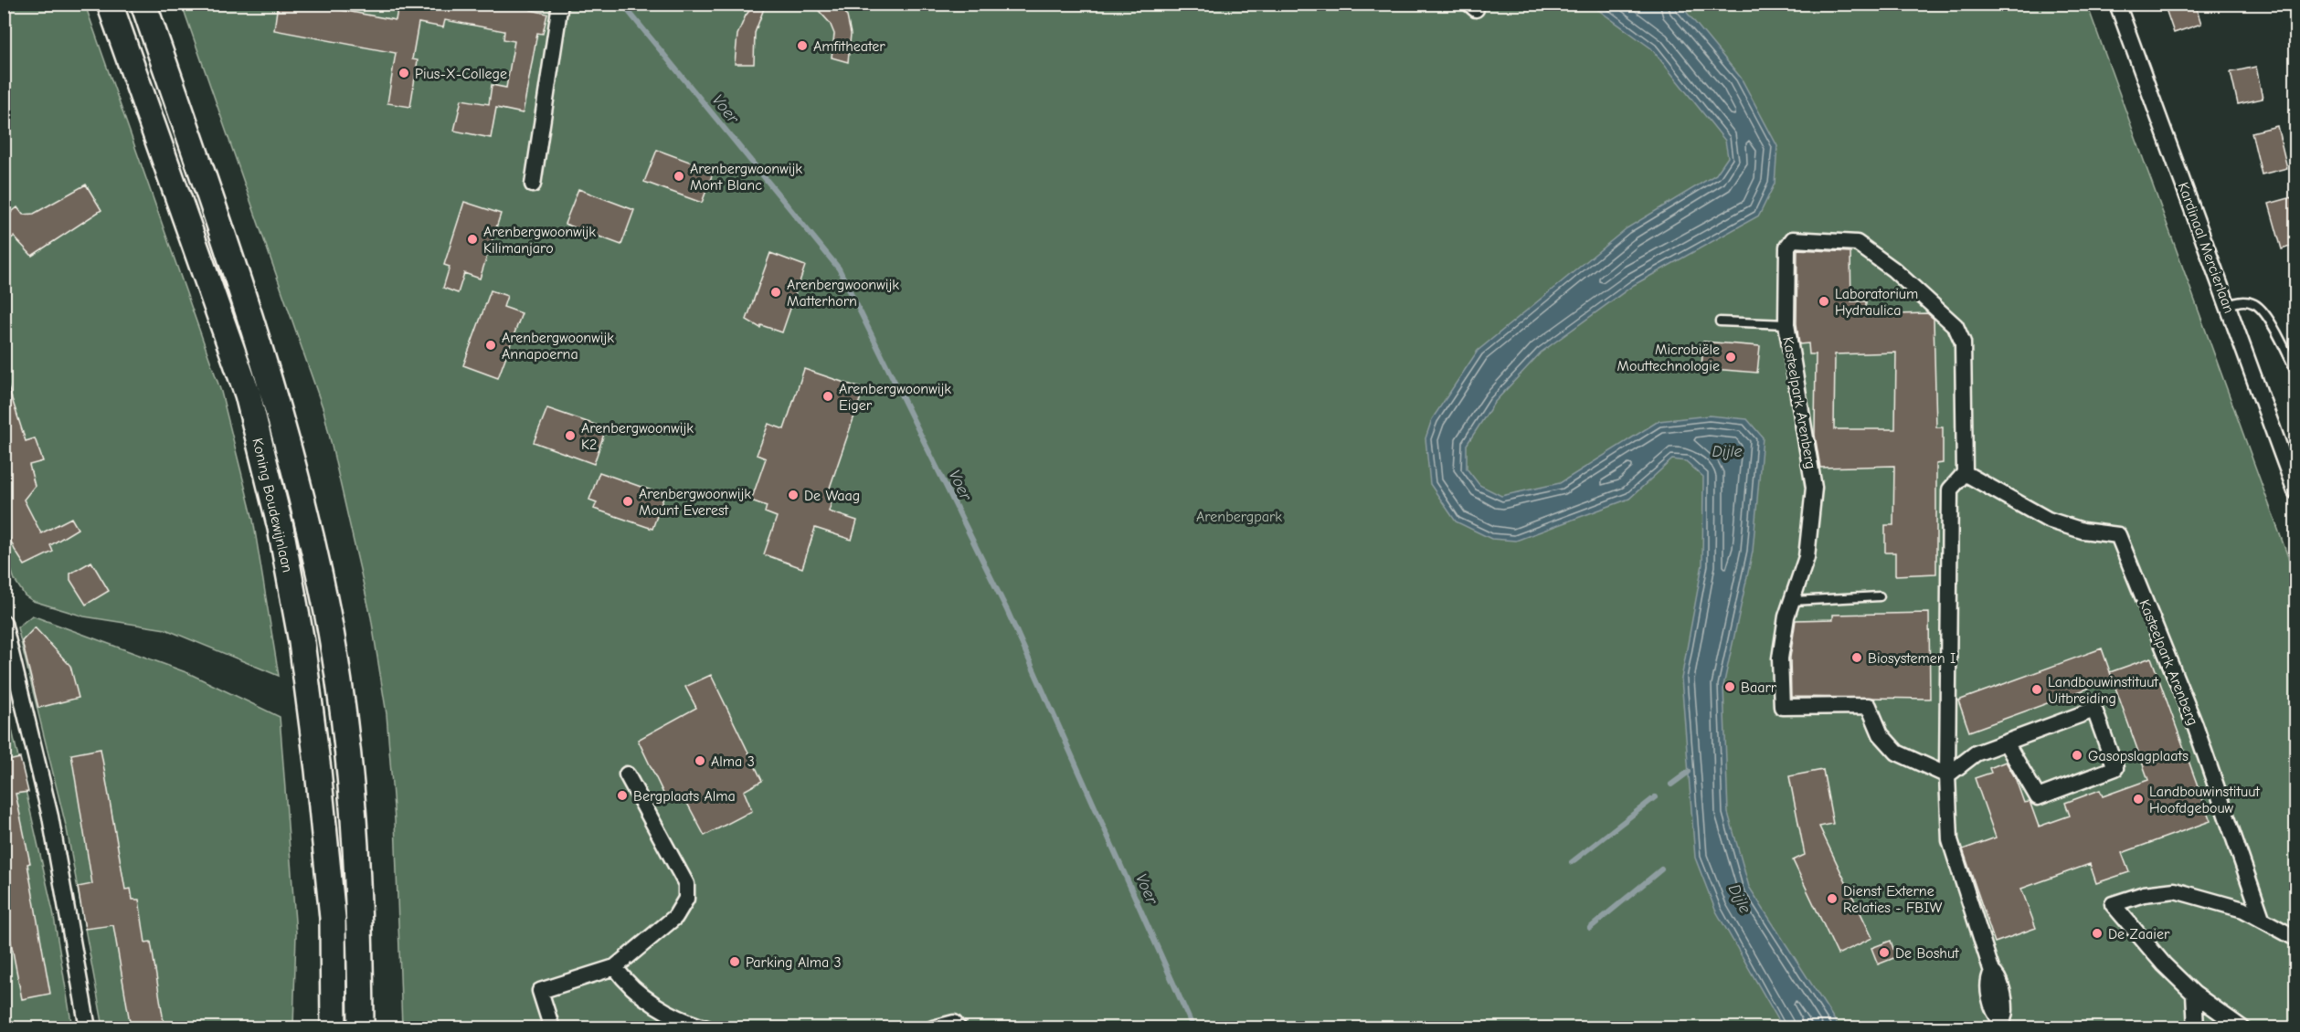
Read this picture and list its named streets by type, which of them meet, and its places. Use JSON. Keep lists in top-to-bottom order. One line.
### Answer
{"streets":{"highway":["Koning Boudewijnlaan"],"street":["Kardinaal Mercierlaan","Kasteelpark Arenberg"]},"water":["Voer","Dijle"],"parks":["Arenbergpark"],"places":["Amfitheater","Pius-X-College","Arenbergwoonwijk Mont Blanc","Arenbergwoonwijk Kilimanjaro","Arenbergwoonwijk Matterhorn","Laboratorium Hydraulica","Arenbergwoonwijk Annapoerna","Microbiële Mouttechnologie","Arenbergwoonwijk Eiger","Arenbergwoonwijk K2","De Waag","Arenbergwoonwijk Mount Everest","Biosystemen I","Baarr","Landbouwinstituut Uitbreiding","Gasopslagplaats","Alma 3","Bergplaats Alma","Landbouwinstituut Hoofdgebouw","Dienst Externe Relaties - FBIW","De Zaaier","De Boshut","Parking Alma 3"]}
